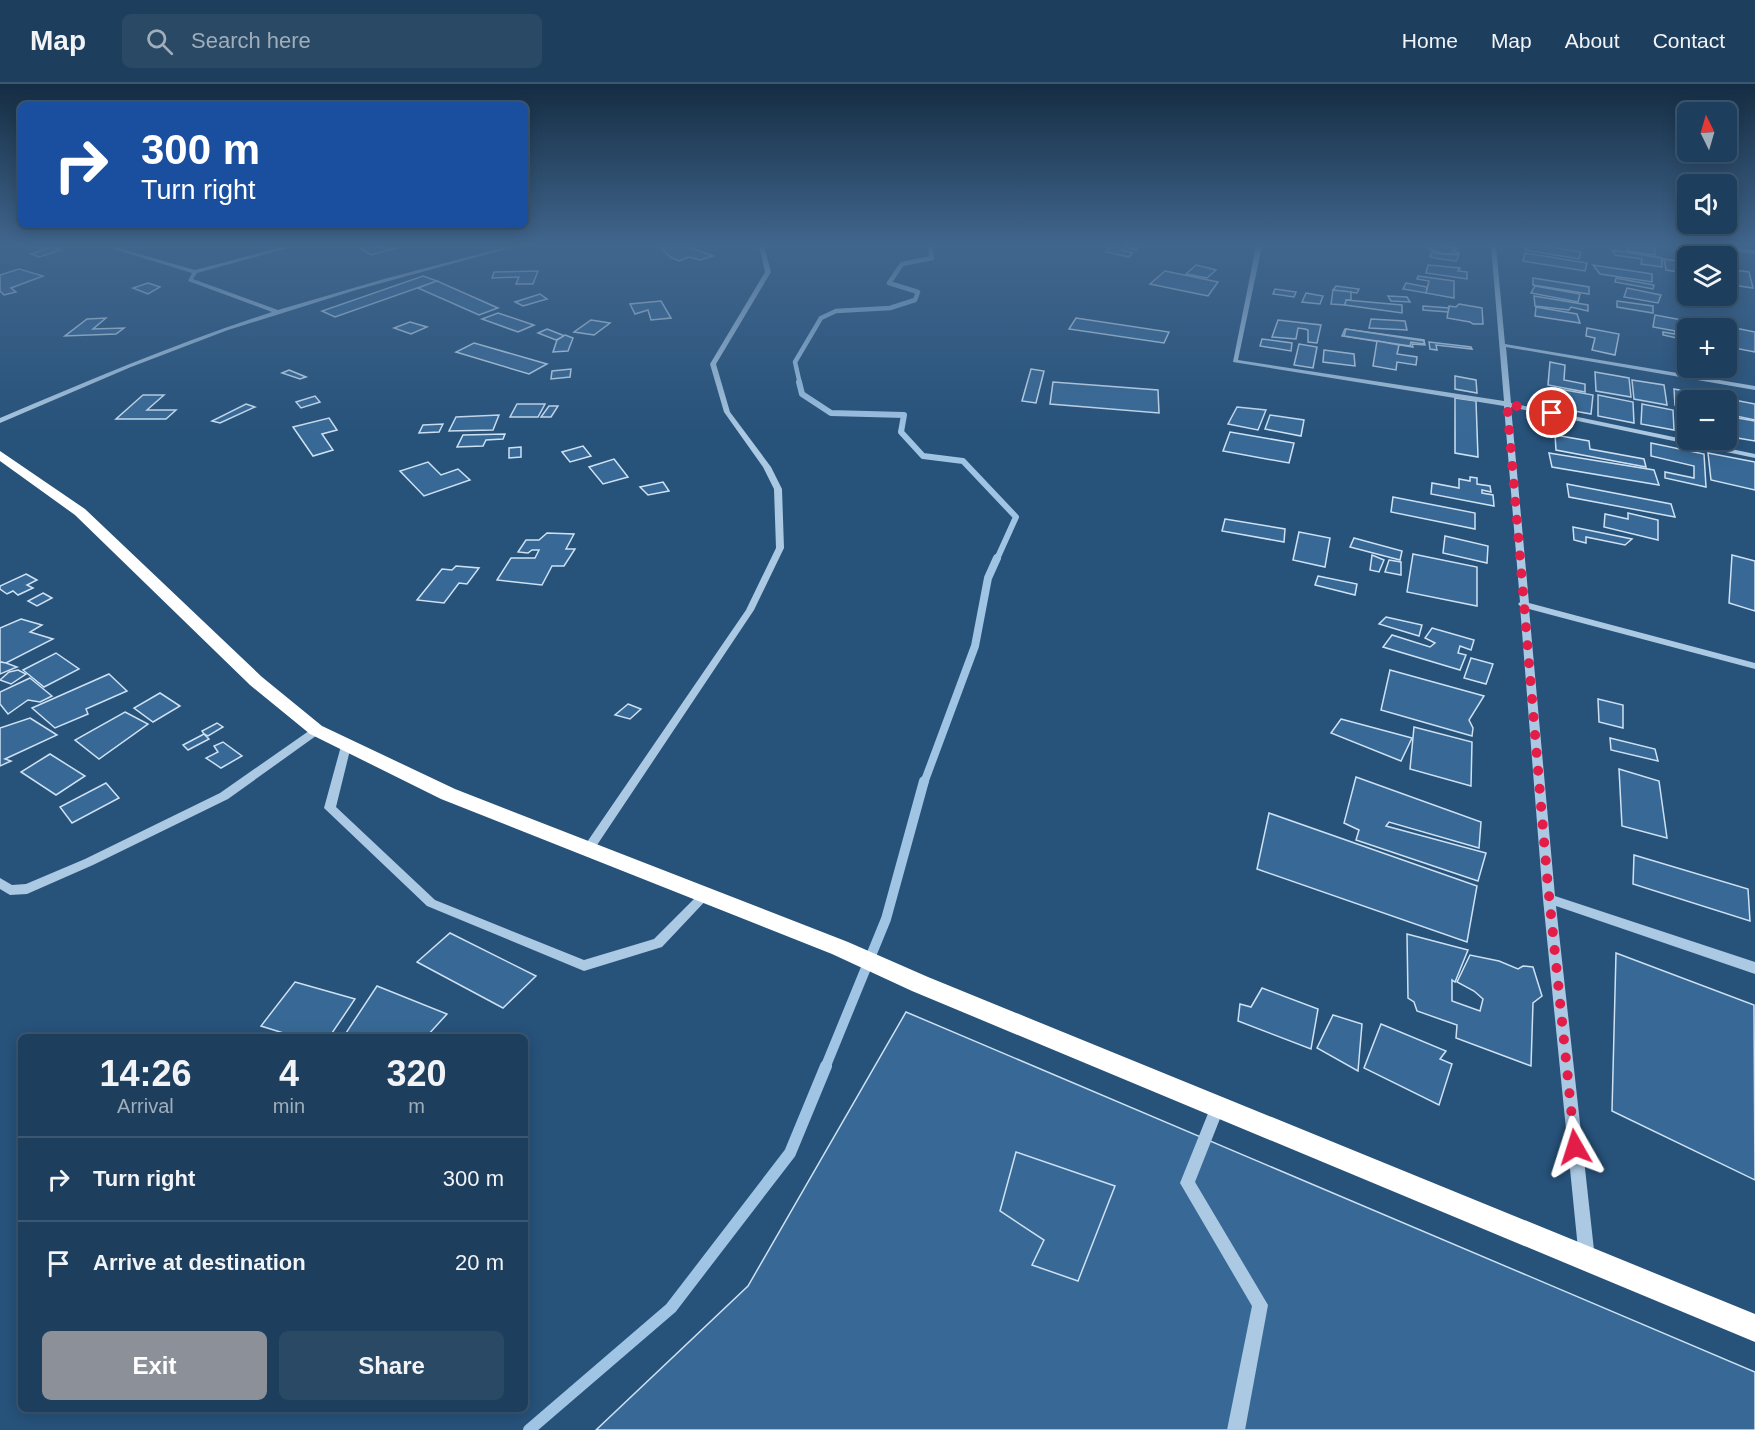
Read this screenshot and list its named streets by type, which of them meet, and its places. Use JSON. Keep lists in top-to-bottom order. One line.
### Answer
{"north":"top","page":{"header":"Map","search":"Search here","nav":["Home","Map","About","Contact"],"map_buttons":["+","−"],"turn":["300 m","Turn right"],"eta":["14:26","Arrival","4","min","320","m"],"list":[{"name":"Turn right","value":"300 m"},{"name":"Arrive at destination","value":"20 m"}],"buttons":["Exit","Share"]}}
